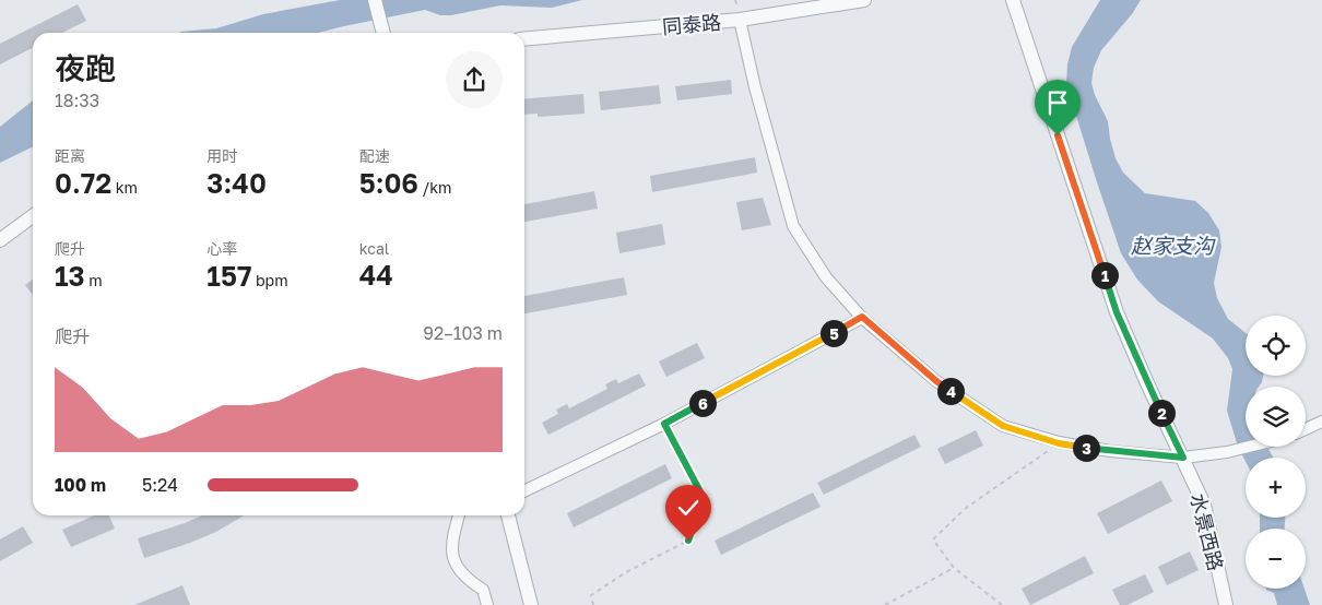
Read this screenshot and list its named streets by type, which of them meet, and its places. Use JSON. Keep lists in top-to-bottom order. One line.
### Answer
{"streets":{"street":["同泰路","水景西路"]},"water":["赵家支沟"],"page":{"heading":["夜跑","18:33"],"stats":[["距离","0.72 km"],["用时","3:40"],["配速","5:06 /km"],["爬升","13 m"],["心率","157 bpm"],["kcal","44"]],"pins":["1","5","4","6","2","3"],"chart":["爬升","92–103 m"],"map_buttons":["+","−"],"list":[{"name":"100 m","note":"5:24"}]}}
